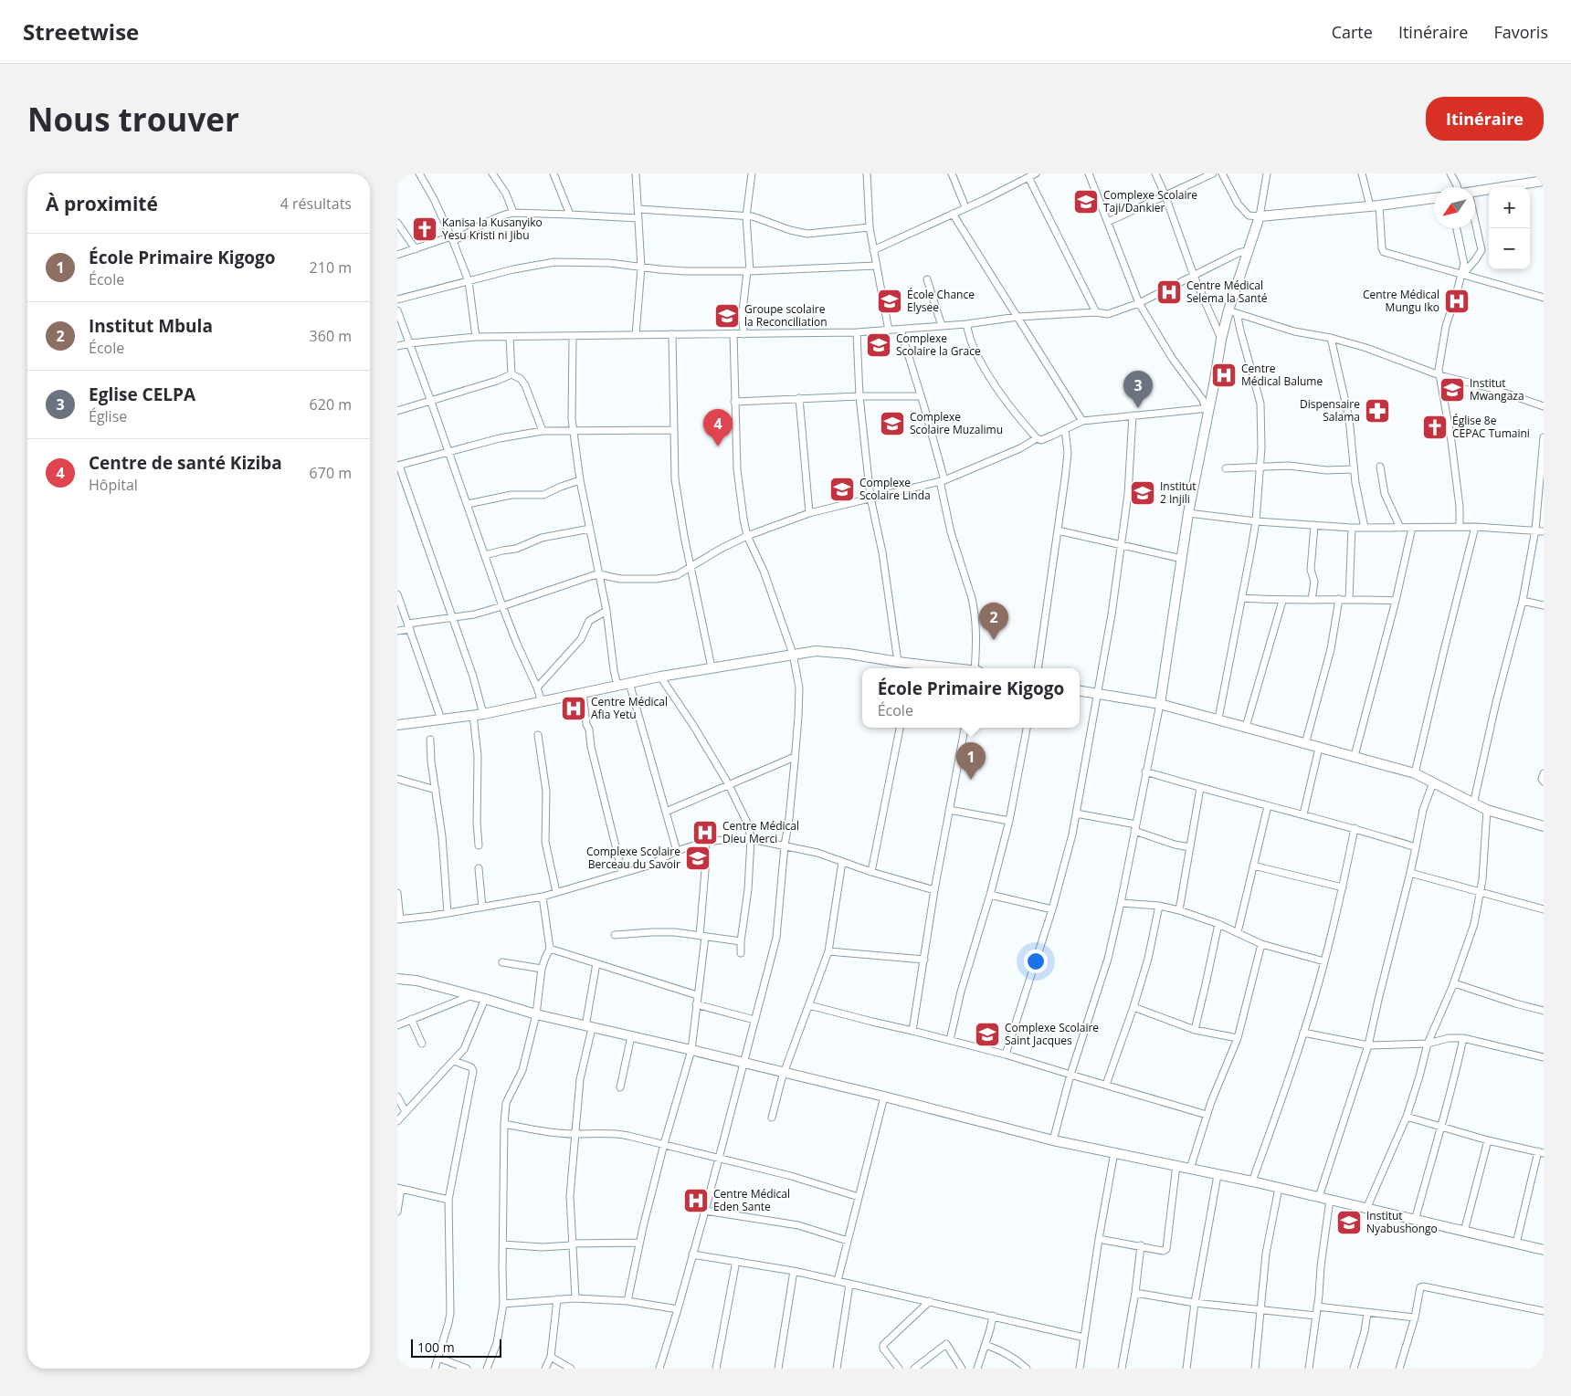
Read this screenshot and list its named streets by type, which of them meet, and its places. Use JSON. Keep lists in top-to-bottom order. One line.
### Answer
{"places":{"school or university":["Complexe Scolaire Taji/Dankier","École Chance Elysee","Groupe scolaire la Reconciliation","Complexe Scolaire la Grace","Institut Mwangaza","Complexe Scolaire Muzalimu","Complexe Scolaire Linda","Institut 2 Injili","Complexe Scolaire Berceau du Savoir","Complexe Scolaire Saint Jacques","Institut Nyabushongo"],"church":["Kanisa la Kusanyiko Yesu Kristi ni Jibu","Église 8e CEPAC Tumaini"],"hospital":["Centre Médical Selema la Santé","Centre Médical Mungu Iko","Centre Médical Balume","Centre Médical Afia Yetu","Centre Médical Dieu Merci","Centre Médical Eden Sante"],"pharmacy":["Dispensaire Salama"]},"scale_bar":"100 m","north":"bottom left","page":{"header":"Streetwise","nav":["Carte","Itinéraire","Favoris"],"buttons":"Itinéraire","title":"Nous trouver","heading":["À proximité","4 résultats"],"map_buttons":["+","−"],"list":[{"mark":"1","name":"École Primaire Kigogo","note":"École","value":"210 m"},{"mark":"2","name":"Institut Mbula","note":"École","value":"360 m"},{"mark":"3","name":"Eglise CELPA","note":"Église","value":"620 m"},{"mark":"4","name":"Centre de santé Kiziba","note":"Hôpital","value":"670 m"}],"pins":["3","4","2","1"],"popup":["École Primaire Kigogo","École"],"scale":"100 m"}}
